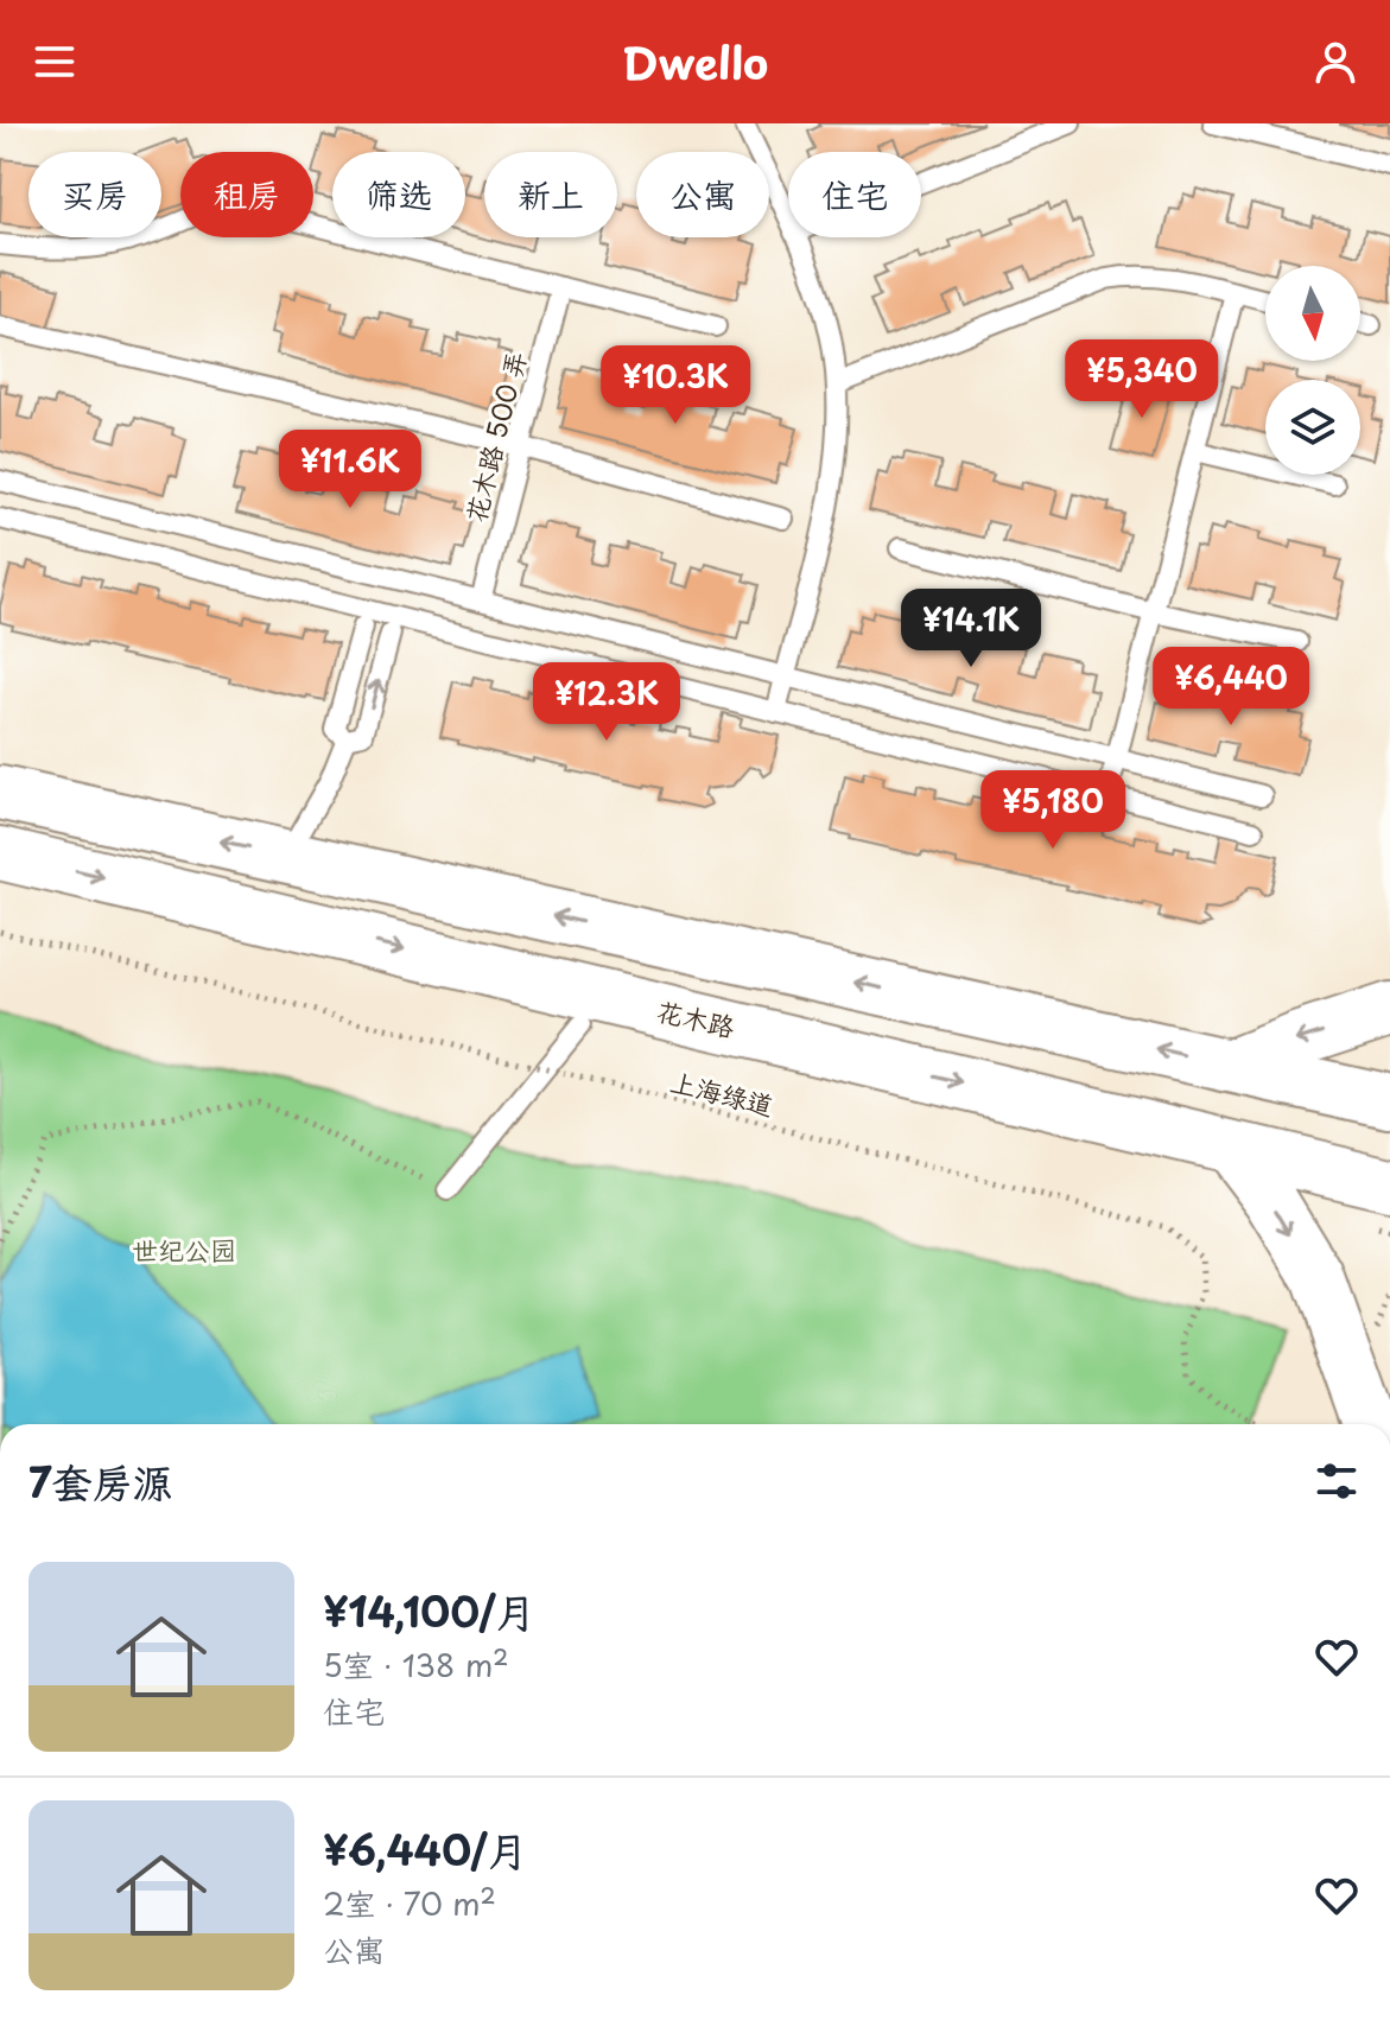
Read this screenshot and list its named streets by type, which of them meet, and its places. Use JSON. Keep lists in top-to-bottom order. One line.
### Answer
{"streets":{"main road":["花木路"],"lane":["花木路 500 弄"],"path":["上海绿道"]},"parks":["世纪公园"],"north":"bottom","page":{"header":"Dwello","chip":["买房","租房","筛选","新上","公寓","住宅"],"price":["¥5,340","¥10.3K","¥11.6K","¥14.1K","¥6,440","¥12.3K","¥5,180"],"heading":"7套房源","list":[{"name":"¥14,100/月","note":"5室 · 138 m² · 住宅"},{"name":"¥6,440/月","note":"2室 · 70 m² · 公寓"}]}}
